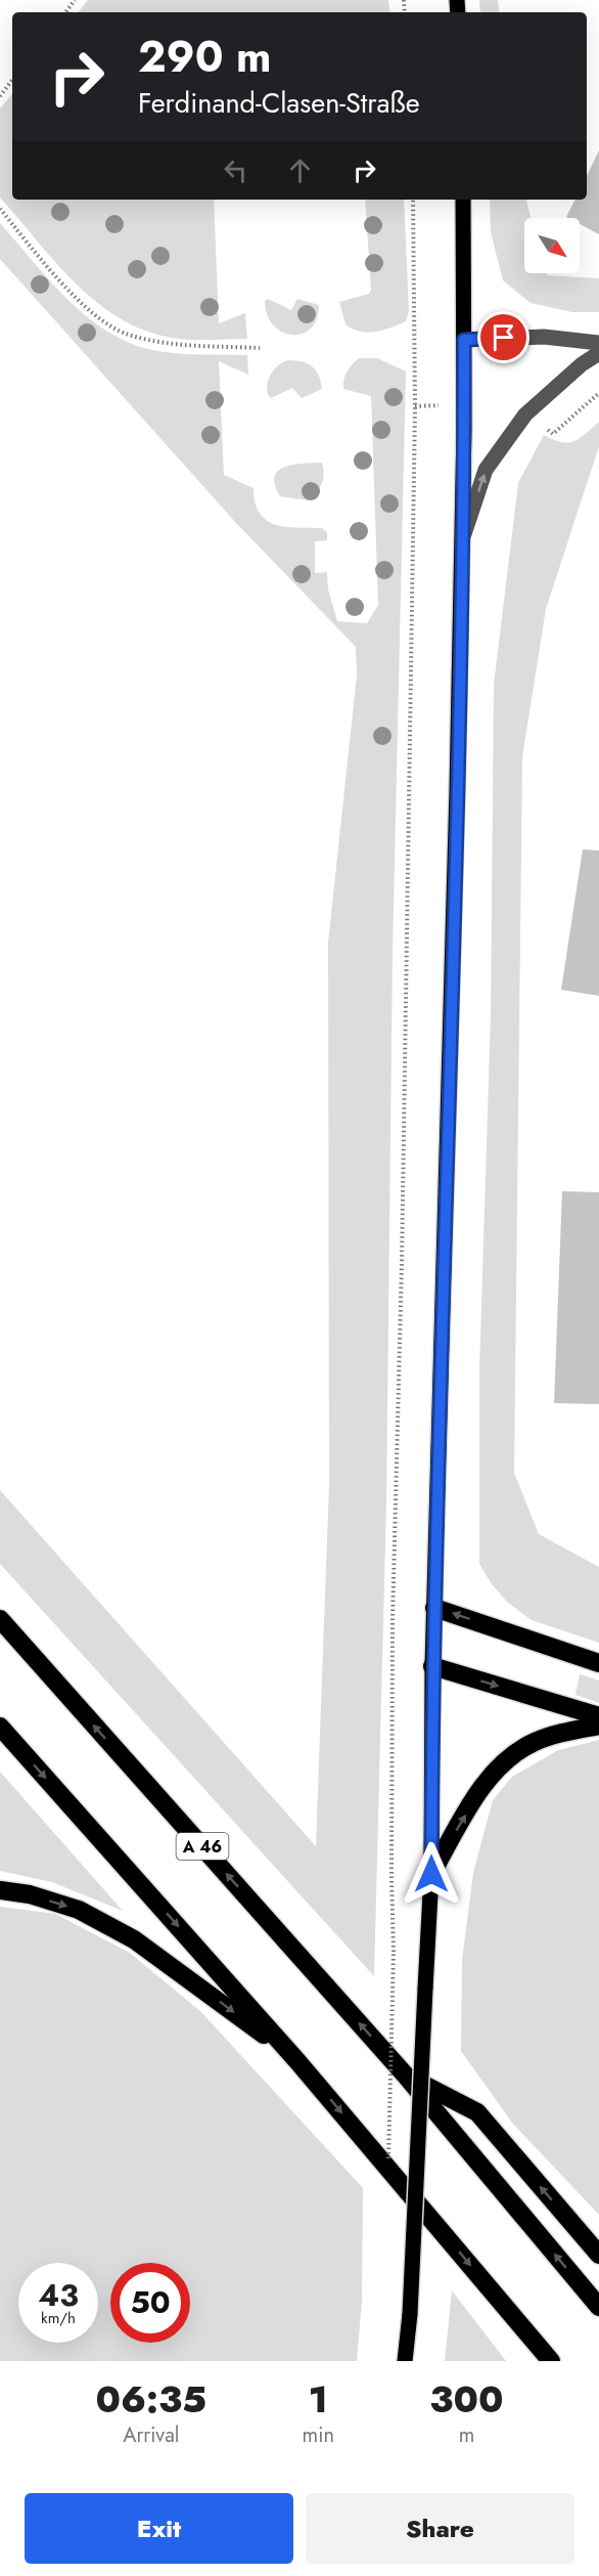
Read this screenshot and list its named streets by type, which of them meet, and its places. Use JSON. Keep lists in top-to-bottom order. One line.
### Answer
{"streets":{"highway":["A 46"]},"north":"bottom right","page":{"turn":["290 m","Ferdinand-Clasen-Straße"],"speed":"43 km/h","limit":"50","eta":["06:35","Arrival","1","min","300","m"],"buttons":["Exit","Share"]}}
